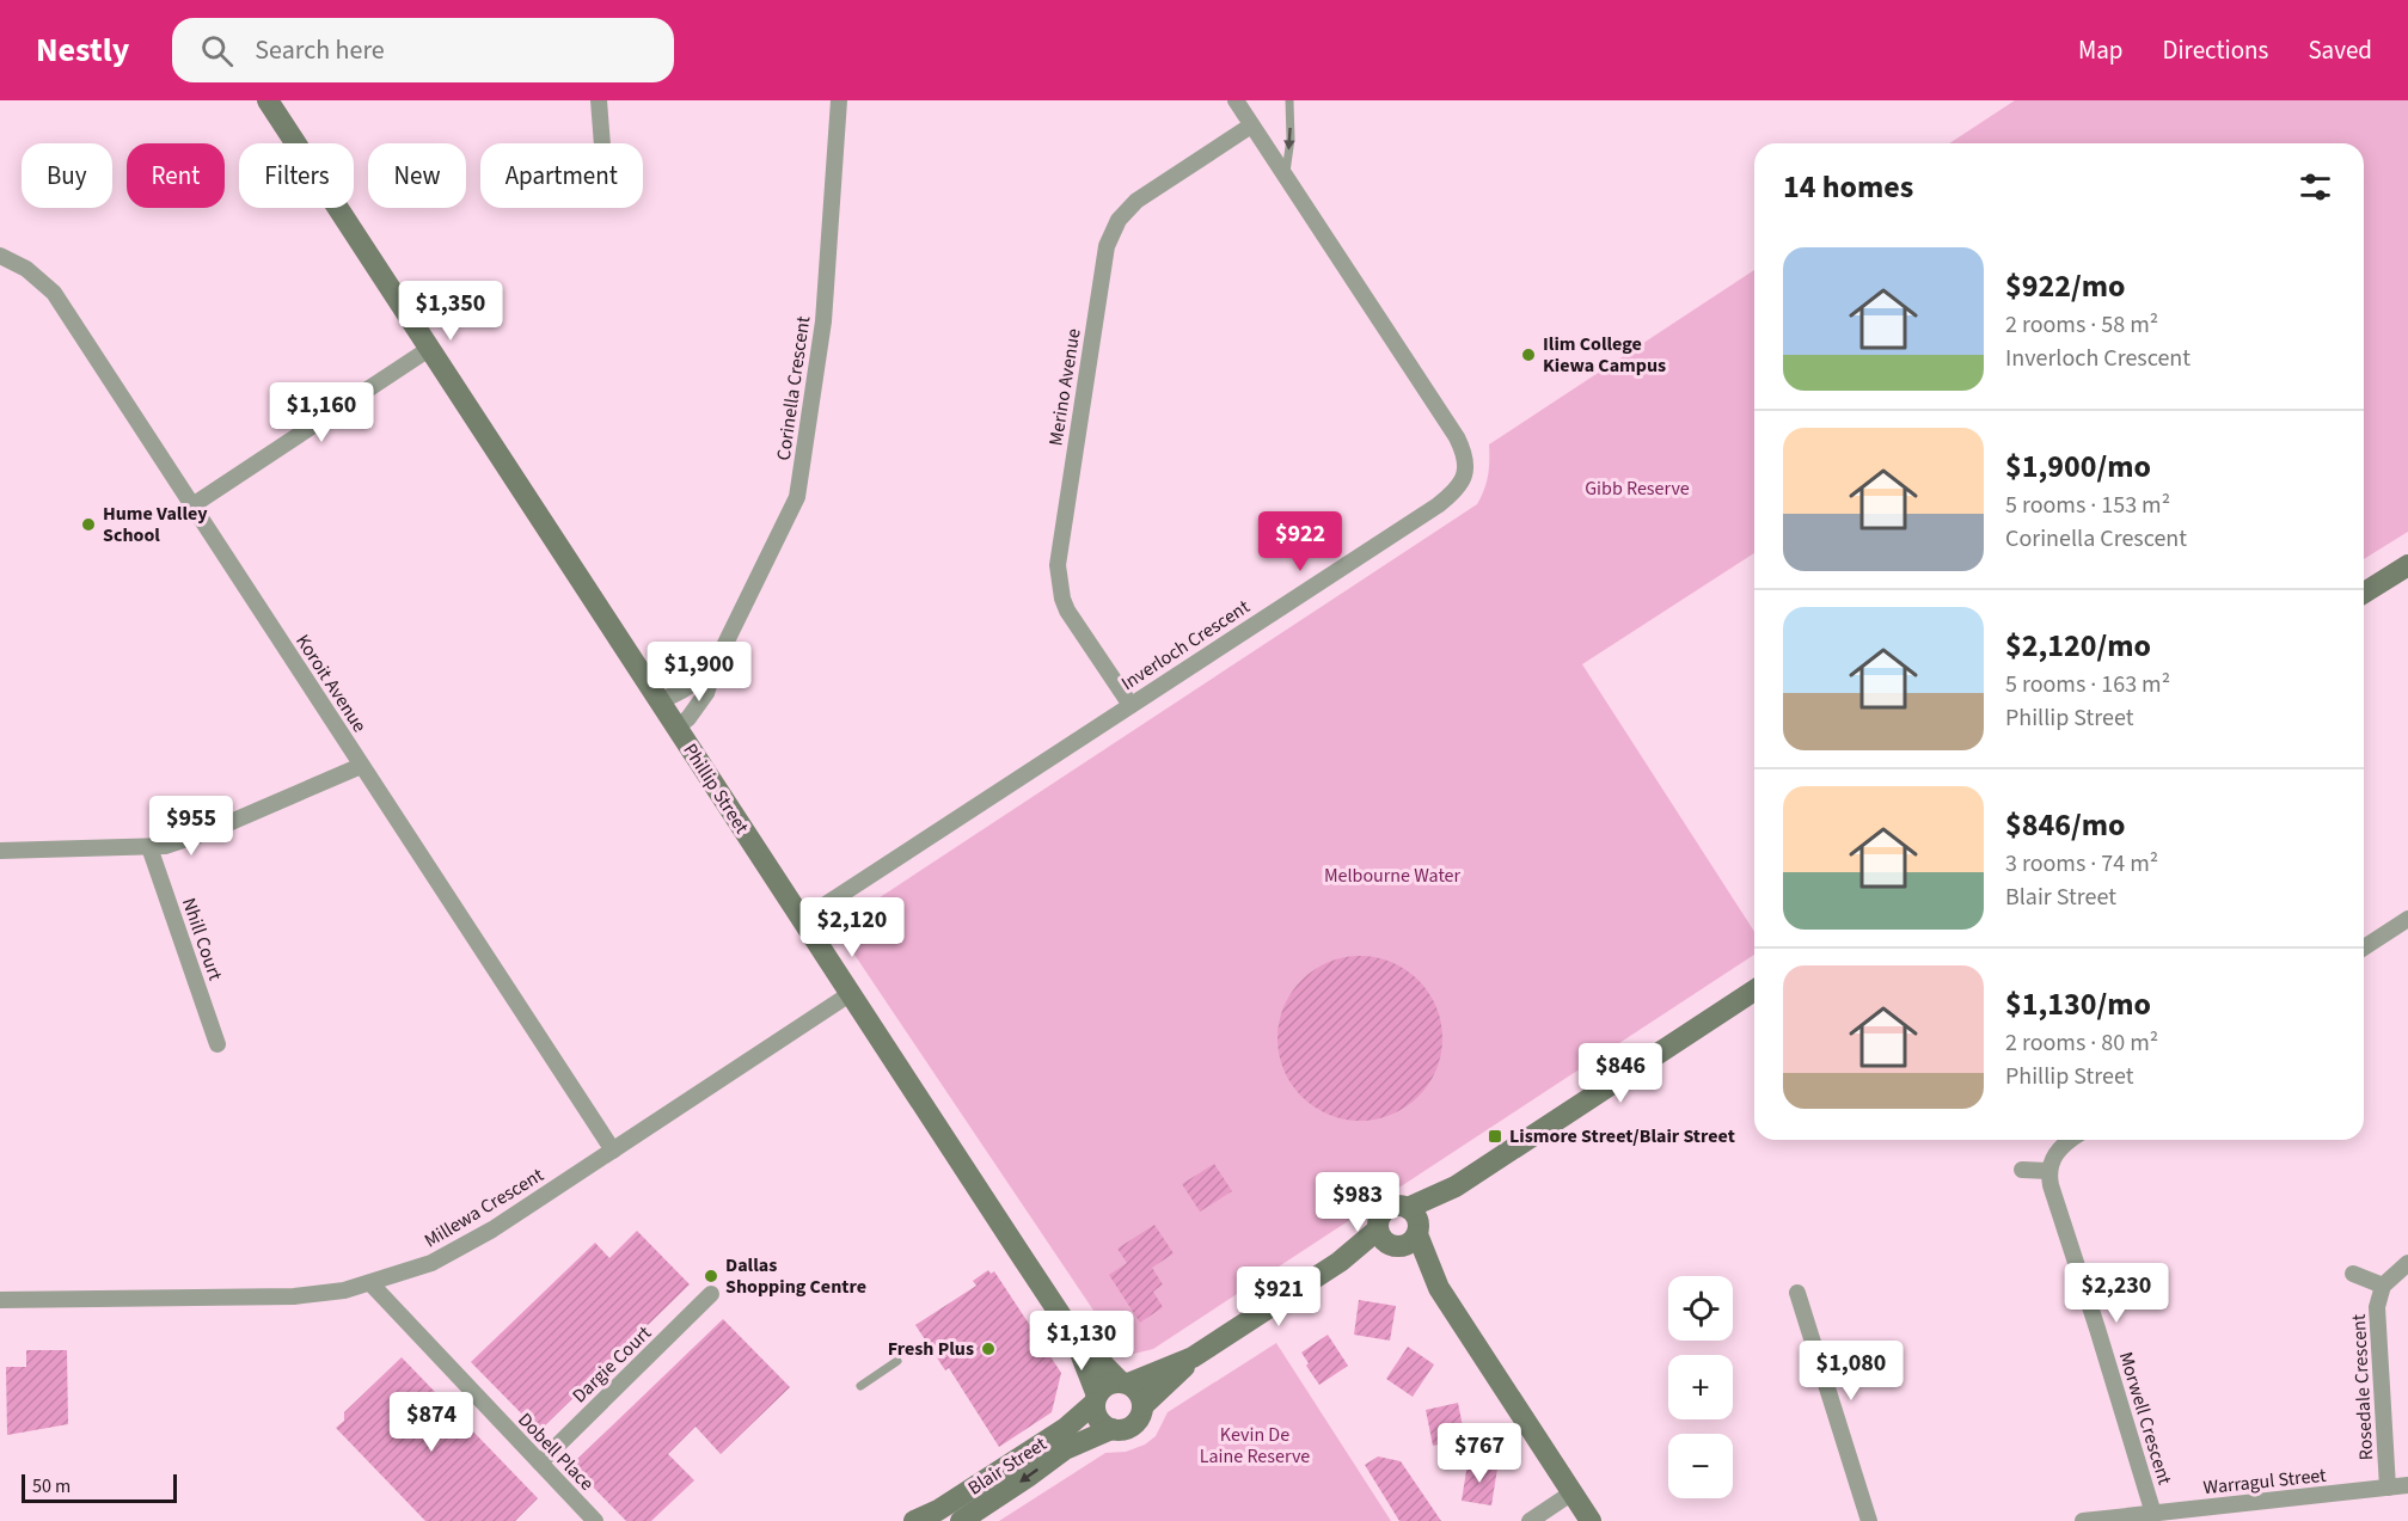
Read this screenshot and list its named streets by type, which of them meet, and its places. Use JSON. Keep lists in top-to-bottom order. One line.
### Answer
{"streets":{"street":["Merino Avenue","Corinella Crescent","Inverloch Crescent","Koroit Avenue","Phillip Street","Nhill Court","Millewa Crescent","Dargie Court","Rosedale Crescent","Morwell Crescent","Dobell Place","Blair Street","Warragul Street"]},"crossings":[["Merino Avenue","Inverloch Crescent"],["Corinella Crescent","Phillip Street"],["Inverloch Crescent","Phillip Street"],["Koroit Avenue","Millewa Crescent"],["Phillip Street","Millewa Crescent"],["Phillip Street","Blair Street"],["Millewa Crescent","Dobell Place"],["Dargie Court","Dobell Place"],["Rosedale Crescent","Warragul Street"],["Morwell Crescent","Warragul Street"]],"parks":["Gibb Reserve","Melbourne Water","Kevin De Laine Reserve"],"places":{"other":["Ilim College Kiewa Campus","Hume Valley School","Dallas Shopping Centre","Fresh Plus"],"transit":["Lismore Street/Blair Street"]},"scale_bar":"50 m","page":{"header":"Nestly","search":"Search here","nav":["Map","Directions","Saved"],"chip":["Buy","Rent","Filters","New","Apartment"],"heading":"14 homes","list":[{"name":"$922/mo","note":"2 rooms · 58 m² · Inverloch Crescent"},{"name":"$1,900/mo","note":"5 rooms · 153 m² · Corinella Crescent"},{"name":"$2,120/mo","note":"5 rooms · 163 m² · Phillip Street"},{"name":"$846/mo","note":"3 rooms · 74 m² · Blair Street"},{"name":"$1,130/mo","note":"2 rooms · 80 m² · Phillip Street"}],"price":["$1,350","$1,160","$922","$1,900","$955","$2,120","$846","$983","$2,230","$921","$1,130","$1,080","$874","$767"],"map_buttons":["+","−"],"scale":"50 m"}}
